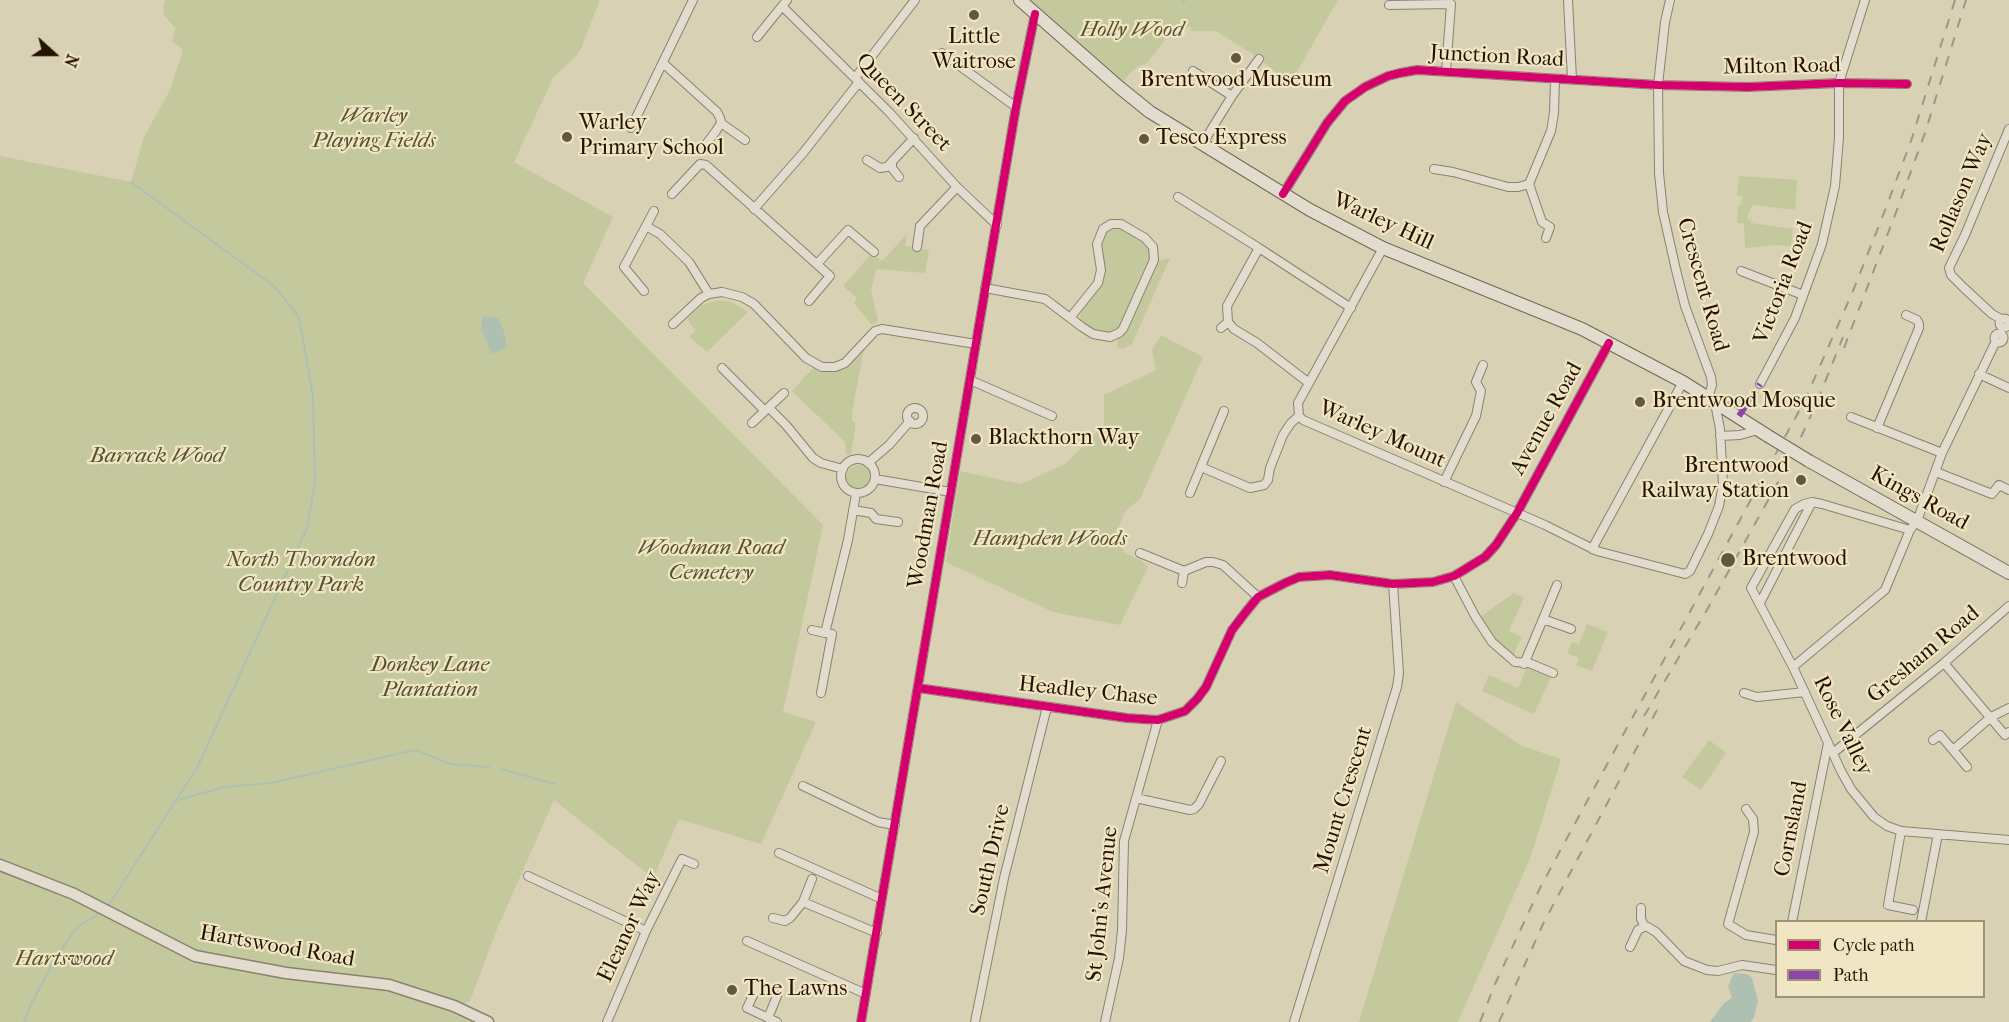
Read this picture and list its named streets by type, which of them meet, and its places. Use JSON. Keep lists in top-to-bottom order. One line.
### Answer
{"streets":{"main road":["Warley Hill","Kings Road"],"street":["Junction Road","Milton Road","Queen Street","Rollason Way","Victoria Road","Crescent Road","Avenue Road","Warley Mount","Woodman Road","Gresham Road","Headley Chase","Rose Valley","Mount Crescent","Cornsland","South Drive","St John's Avenue","Eleanor Way","Hartswood Road"]},"crossings":[["Junction Road","Milton Road"],["Junction Road","Warley Hill"],["Junction Road","Crescent Road"],["Milton Road","Victoria Road"],["Milton Road","Crescent Road"],["Queen Street","Woodman Road"],["Warley Hill","Crescent Road"],["Warley Hill","Avenue Road"],["Warley Hill","Warley Mount"],["Warley Hill","Kings Road"],["Warley Hill","Woodman Road"],["Crescent Road","Warley Mount"],["Avenue Road","Warley Mount"],["Avenue Road","Headley Chase"],["Warley Mount","Headley Chase"],["Woodman Road","Headley Chase"],["Gresham Road","Rose Valley"],["Headley Chase","Mount Crescent"],["Headley Chase","South Drive"],["Headley Chase","St John's Avenue"],["Rose Valley","Cornsland"]],"parks":["Holly Wood","Warley Playing Fields","Barrack Wood","Hampden Woods","Woodman Road Cemetery","North Thorndon Country Park","Donkey Lane Plantation","Hartswood"],"places":["Little Waitrose","Brentwood Museum","Warley Primary School","Tesco Express","Brentwood Mosque","Blackthorn Way","Brentwood Railway Station","Brentwood","The Lawns"],"legend":["Cycle path","Path"],"north":"right"}
